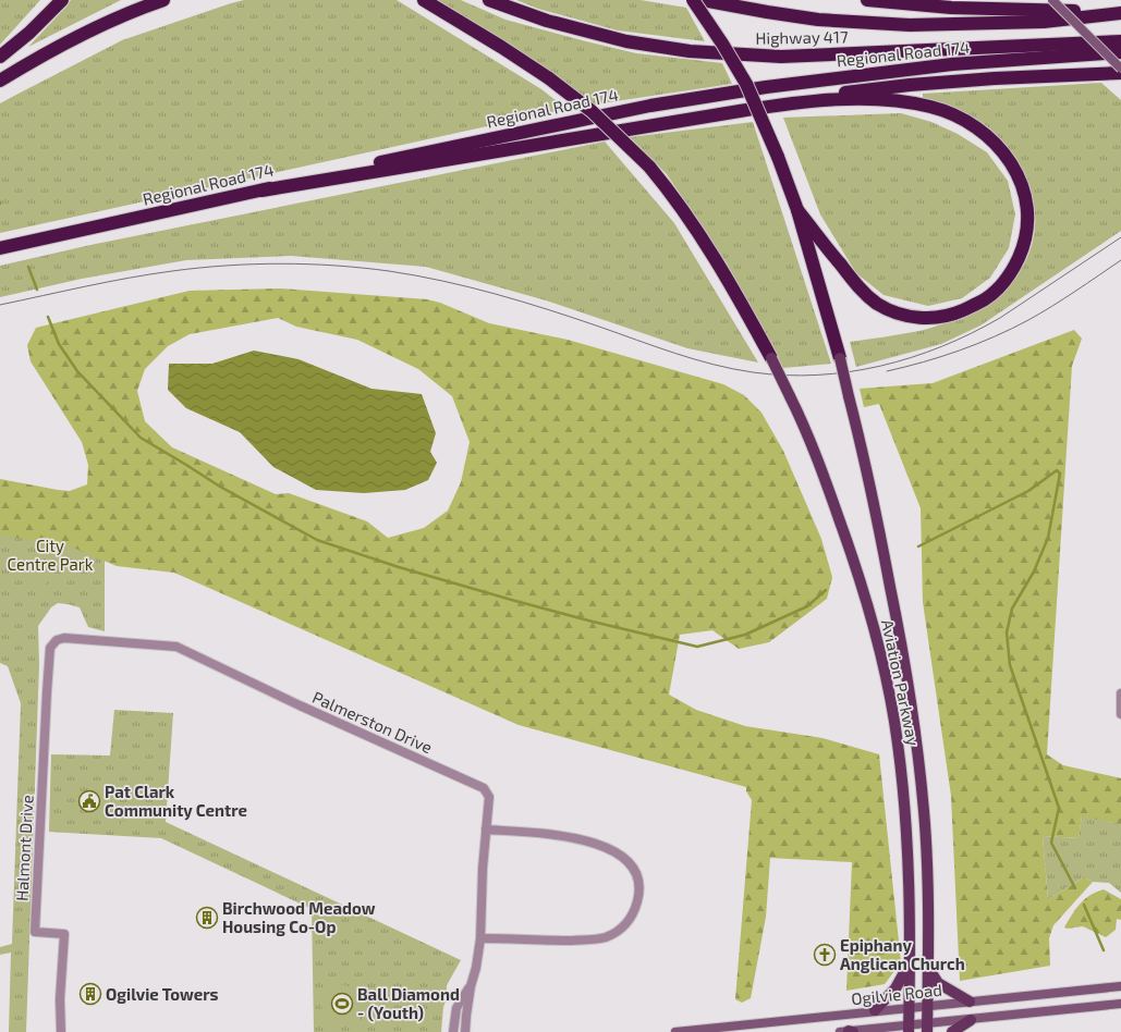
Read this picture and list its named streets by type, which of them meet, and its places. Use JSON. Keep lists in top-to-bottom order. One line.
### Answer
{"streets":{"highway":["Highway 417","Regional Road 174"],"main road":["Aviation Parkway","Ogilvie Road"],"street":["Palmerston Drive","Halmont Drive"]},"crossings":[["Aviation Parkway","Ogilvie Road"],["Palmerston Drive","Halmont Drive"]],"parks":["City Centre Park"],"places":{"public building":["Pat Clark Community Centre"],"building":["Birchwood Meadow Housing Co-Op","Ogilvie Towers"],"church":["Epiphany Anglican Church"],"sports":["Ball Diamond - (Youth)"]}}
